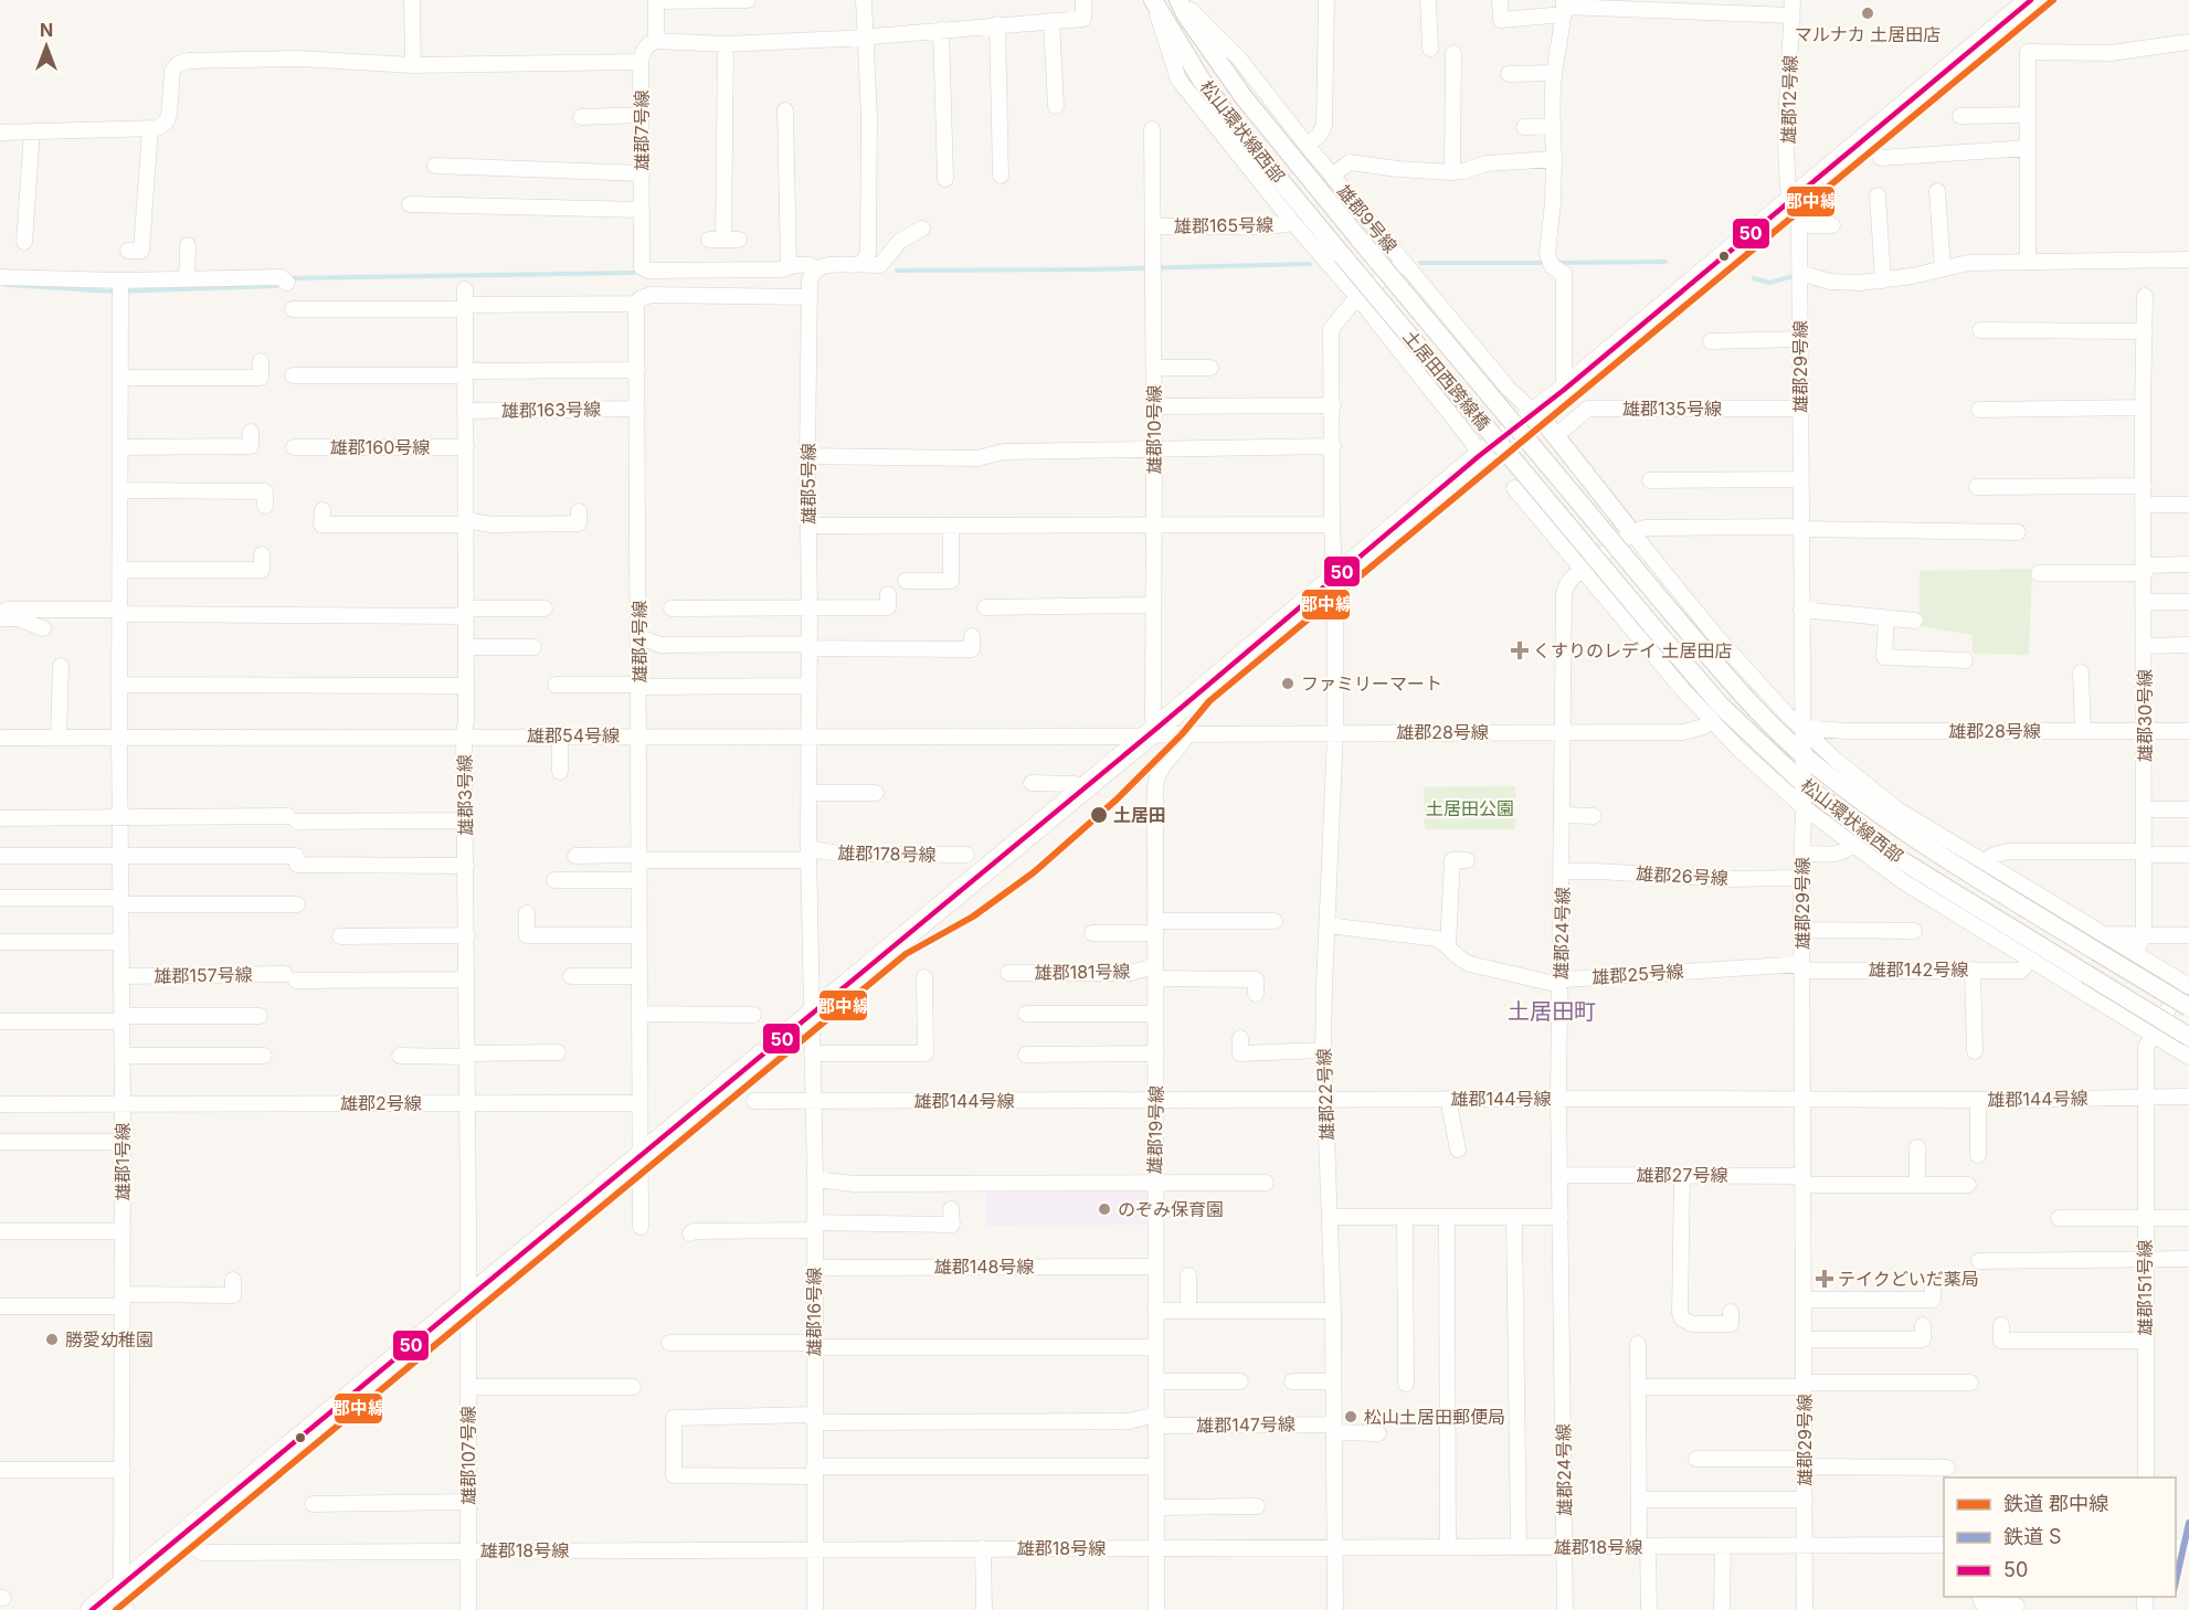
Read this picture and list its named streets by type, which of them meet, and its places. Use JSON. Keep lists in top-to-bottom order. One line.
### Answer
{"streets":{"street":["雄郡12号線","雄郡7号線","松山環状線西部","雄郡9号線","雄郡165号線","雄郡29号線","土居田西跨線橋","雄郡135号線","雄郡163号線","雄郡10号線","雄郡160号線","雄郡5号線","雄郡4号線","雄郡30号線","雄郡28号線","雄郡54号線","雄郡3号線","雄郡178号線","雄郡26号線","雄郡24号線","雄郡142号線","雄郡181号線","雄郡25号線","雄郡157号線","雄郡22号線","雄郡144号線","雄郡2号線","雄郡19号線","雄郡1号線","雄郡27号線","雄郡148号線","雄郡151号線","雄郡16号線","雄郡147号線","雄郡107号線","雄郡18号線"]},"crossings":[["雄郡12号線","雄郡29号線"],["松山環状線西部","雄郡9号線"],["松山環状線西部","雄郡29号線"],["松山環状線西部","土居田西跨線橋"],["雄郡9号線","雄郡22号線"],["雄郡165号線","雄郡10号線"],["雄郡29号線","雄郡135号線"],["雄郡29号線","雄郡28号線"],["雄郡29号線","雄郡26号線"],["雄郡29号線","雄郡142号線"],["雄郡29号線","雄郡25号線"],["雄郡29号線","雄郡144号線"],["雄郡29号線","雄郡27号線"],["雄郡29号線","雄郡18号線"],["雄郡163号線","雄郡4号線"],["雄郡163号線","雄郡3号線"],["雄郡10号線","雄郡28号線"],["雄郡10号線","雄郡54号線"],["雄郡160号線","雄郡3号線"],["雄郡5号線","雄郡54号線"],["雄郡5号線","雄郡178号線"],["雄郡5号線","雄郡16号線"],["雄郡4号線","雄郡54号線"],["雄郡4号線","雄郡178号線"],["雄郡4号線","雄郡2号線"],["雄郡30号線","雄郡28号線"],["雄郡28号線","雄郡54号線"],["雄郡28号線","雄郡24号線"],["雄郡28号線","雄郡22号線"],["雄郡28号線","雄郡19号線"],["雄郡54号線","雄郡3号線"],["雄郡54号線","雄郡1号線"],["雄郡3号線","雄郡157号線"],["雄郡3号線","雄郡2号線"],["雄郡3号線","雄郡107号線"],["雄郡26号線","雄郡24号線"],["雄郡24号線","雄郡25号線"],["雄郡24号線","雄郡144号線"],["雄郡24号線","雄郡27号線"],["雄郡24号線","雄郡18号線"],["雄郡142号線","雄郡25号線"],["雄郡181号線","雄郡19号線"],["雄郡25号線","雄郡22号線"],["雄郡157号線","雄郡1号線"],["雄郡22号線","雄郡144号線"],["雄郡22号線","雄郡147号線"],["雄郡22号線","雄郡18号線"],["雄郡144号線","雄郡19号線"],["雄郡144号線","雄郡151号線"],["雄郡144号線","雄郡16号線"],["雄郡2号線","雄郡1号線"],["雄郡19号線","雄郡148号線"],["雄郡19号線","雄郡147号線"],["雄郡19号線","雄郡18号線"],["雄郡148号線","雄郡16号線"],["雄郡16号線","雄郡147号線"],["雄郡16号線","雄郡18号線"],["雄郡107号線","雄郡18号線"]],"districts":["土居田町"],"parks":["土居田公園"],"places":{"other":["マルナカ 土居田店","ファミリーマート","土居田","のぞみ保育園","勝愛幼稚園","松山土居田郵便局"],"health":["くすりのレデイ 土居田店","テイクどいだ薬局"]},"lines":["rail line 郡中線","transit line 50","rail line S"],"legend":["鉄道 郡中線","鉄道 S","50"],"north":"top"}
